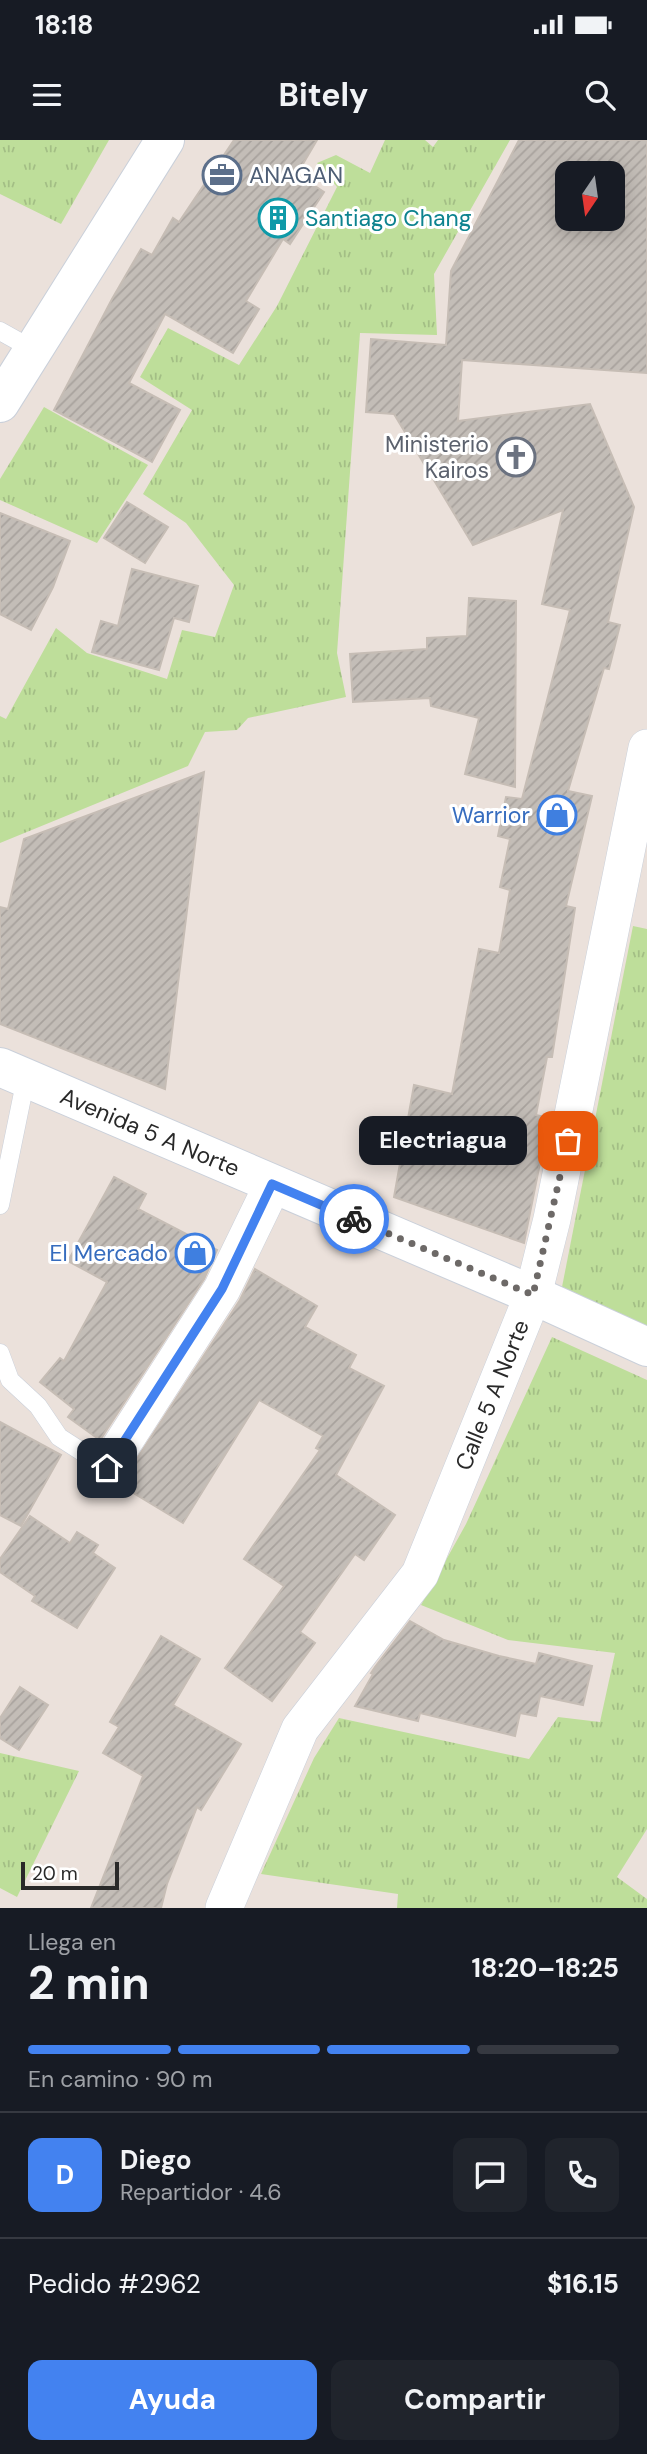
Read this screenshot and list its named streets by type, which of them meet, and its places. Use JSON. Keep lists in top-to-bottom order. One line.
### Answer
{"streets":{"main road":["Avenida 5 A Norte"],"street":["Calle 5 A Norte"]},"crossings":[["Avenida 5 A Norte","Calle 5 A Norte"]],"places":{"office":["ANAGAN"],"building":["Santiago Chang"],"church":["Ministerio Kairos"],"shop":["Warrior","El Mercado"],"other":["Electriagua"]},"scale_bar":"20 m","north":"bottom","page":{"status":"18:18","header":"Bitely","bubble":"Electriagua","scale":"20 m","heading":["2 min","Llega en","18:20–18:25"],"panel":["Diego","Repartidor · 4.6","Pedido #2962","$16.15"],"bar":"En camino · 90 m","round":"D","buttons":["Ayuda","Compartir"]}}
